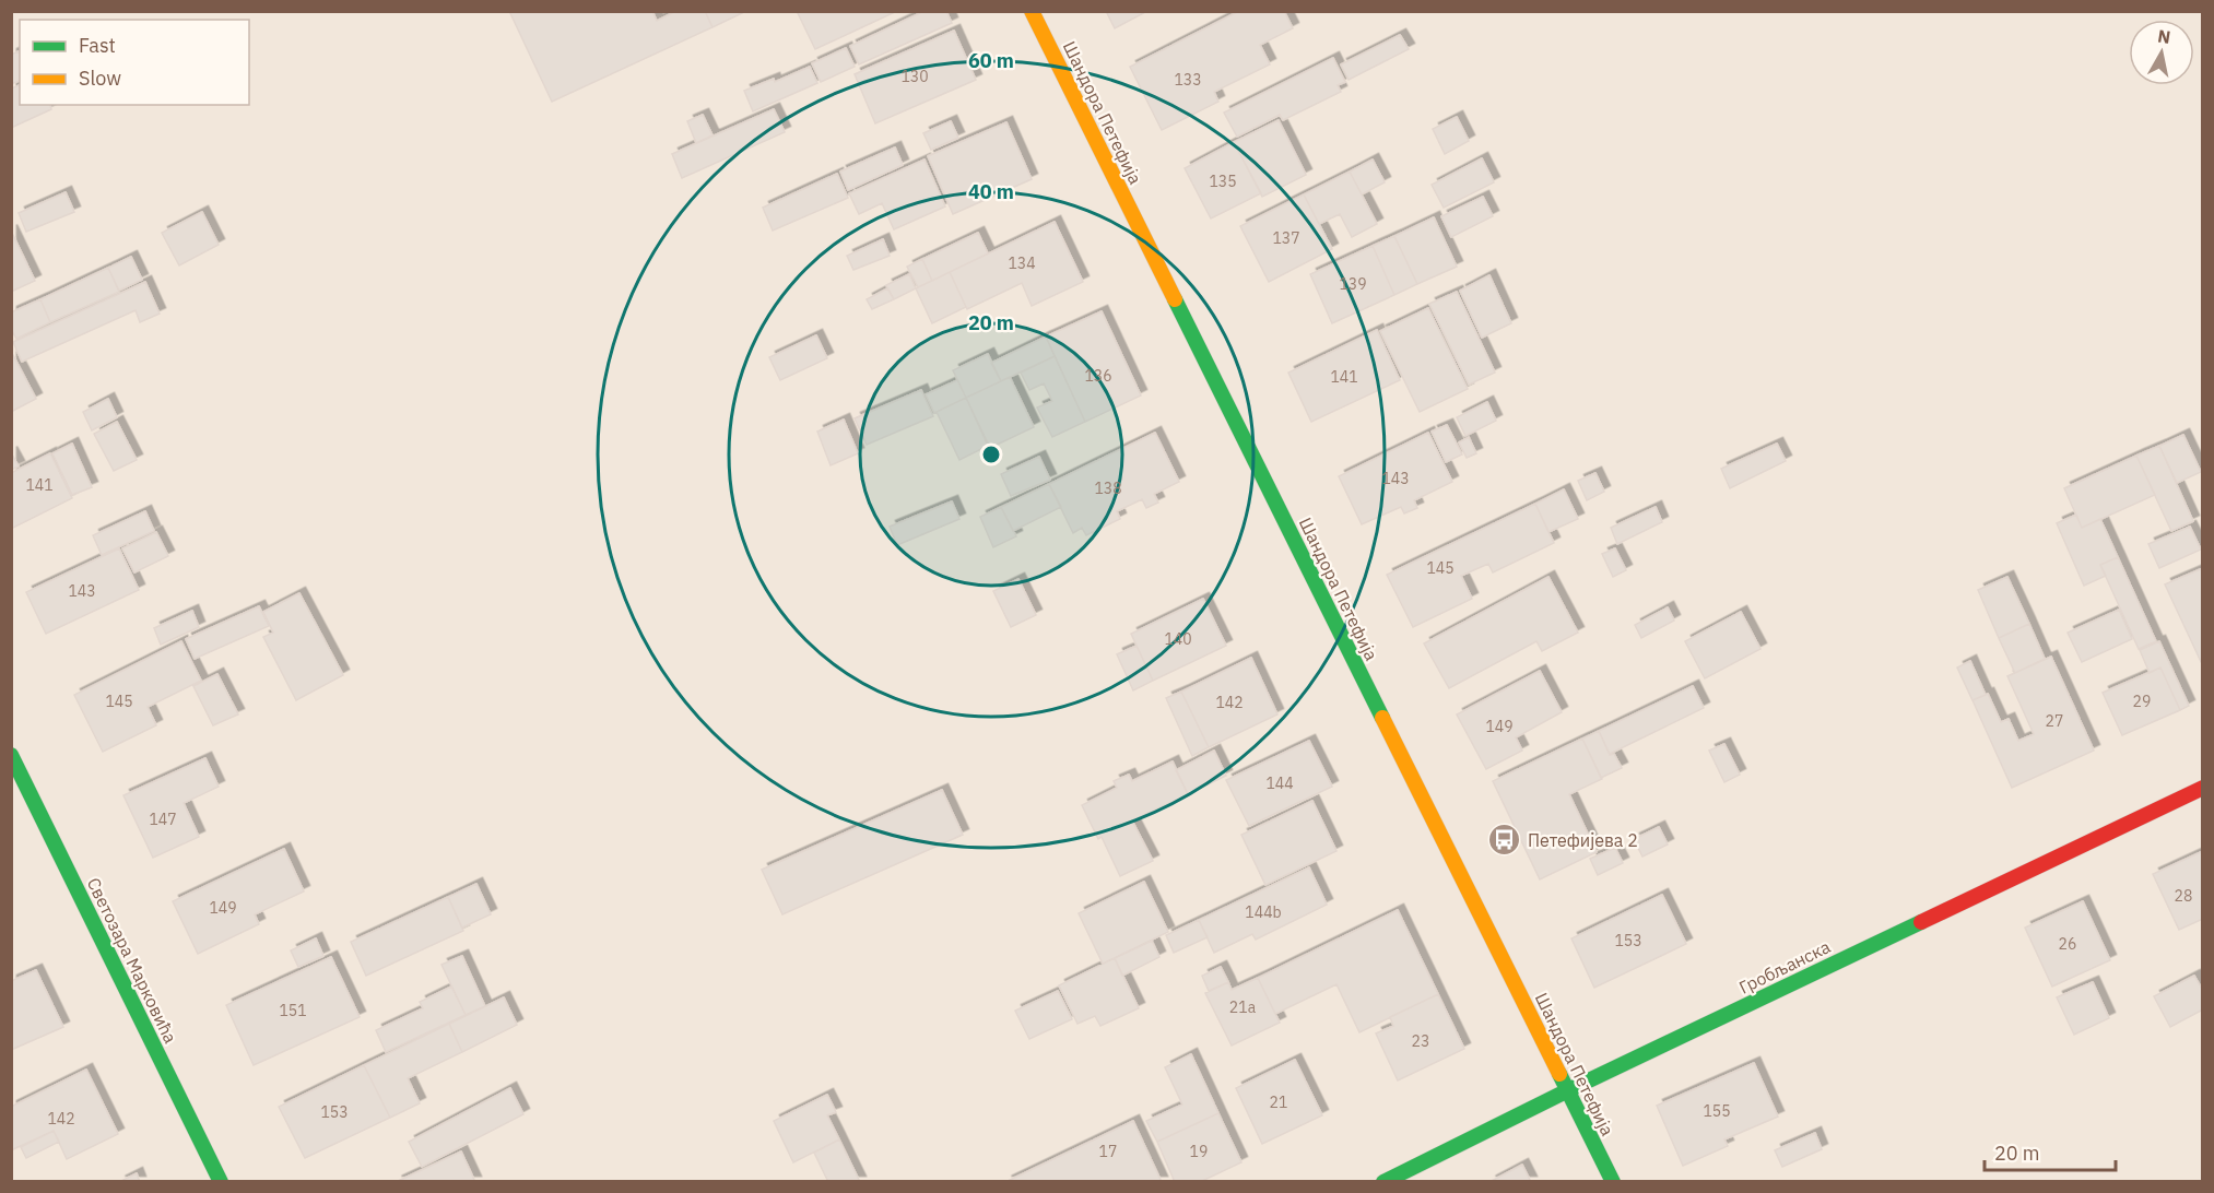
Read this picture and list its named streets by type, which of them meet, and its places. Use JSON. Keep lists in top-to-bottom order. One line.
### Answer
{"streets":{"street":["Шандора Петефија","Светозара Марковића","Гробљанска"]},"crossings":[["Шандора Петефија","Гробљанска"]],"places":{"bus stop":["Петефијева 2"]},"house_numbers":["130","133","135","137","134","139","136","141","143","141","138","145","143","140","145","29","142","27","149","144","147","28","149","144b","153","26","21a","151","23","21","155","153","142","17","19"],"legend":["Fast","Slow"],"scale_bar":"20 m","north":"top","rings":["60 m","40 m","20 m"]}
